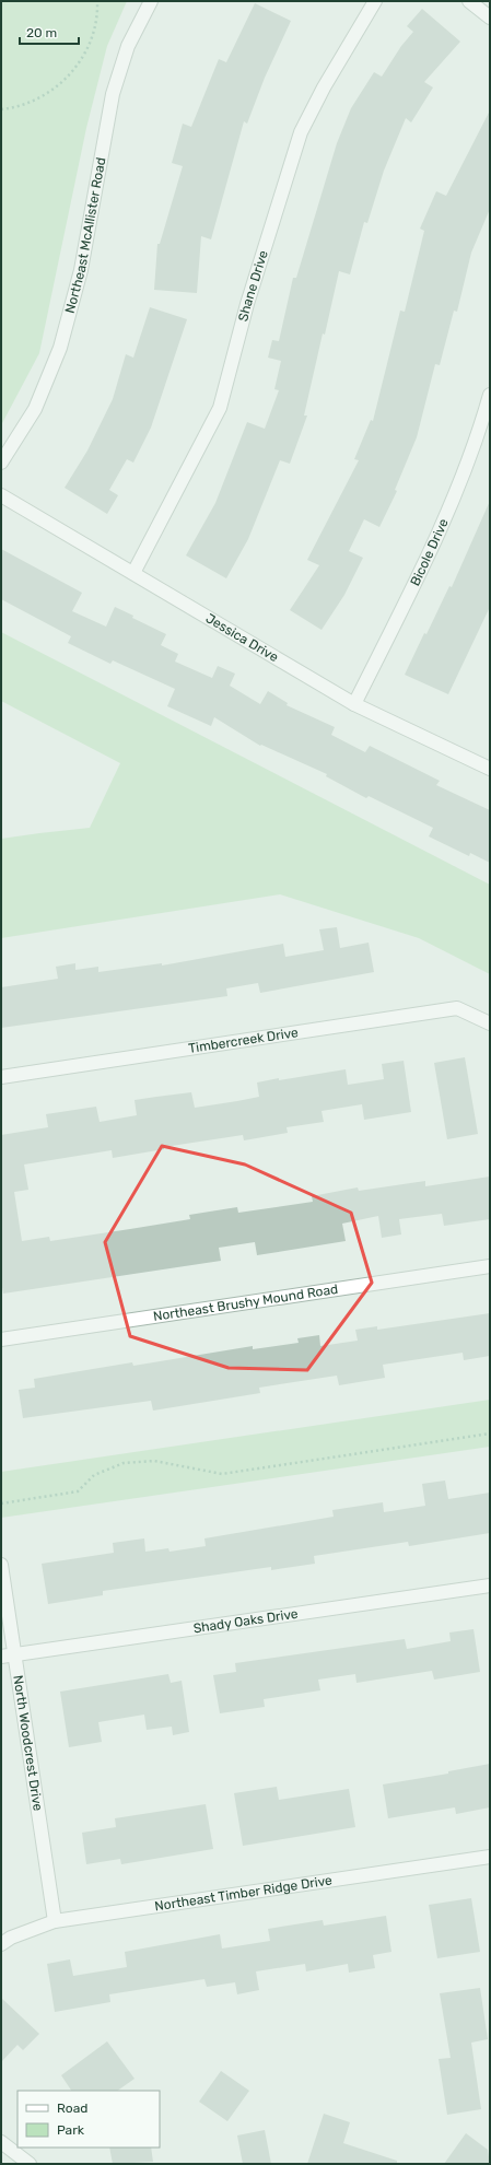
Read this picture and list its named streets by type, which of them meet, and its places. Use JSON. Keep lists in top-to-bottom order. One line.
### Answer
{"streets":{"street":["Northeast McAllister Road","Shane Drive","Bicole Drive","Jessica Drive","Timbercreek Drive","Northeast Brushy Mound Road","Shady Oaks Drive","North Woodcrest Drive","Northeast Timber Ridge Drive"]},"crossings":[["Shane Drive","Jessica Drive"],["Bicole Drive","Jessica Drive"],["Shady Oaks Drive","North Woodcrest Drive"],["North Woodcrest Drive","Northeast Timber Ridge Drive"]],"legend":["Road","Park"],"scale_bar":"20 m"}
